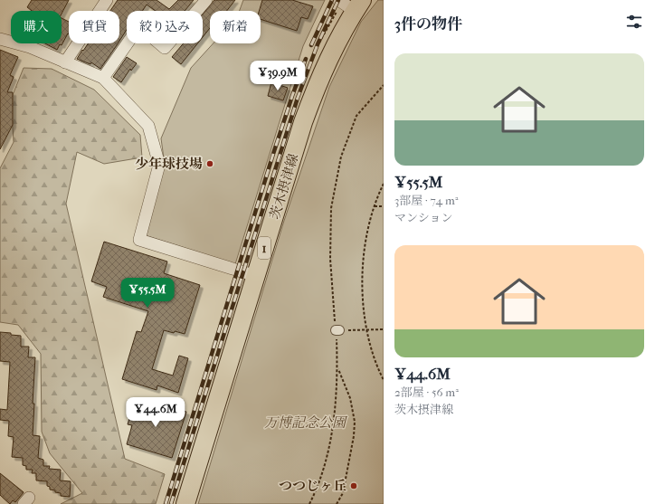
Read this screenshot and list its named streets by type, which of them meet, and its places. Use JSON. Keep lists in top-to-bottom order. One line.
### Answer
{"streets":{"main road":["茨木摂津線","1"]},"parks":["万博記念公園"],"places":["少年球技場","つつじヶ丘"],"page":{"heading":"3件の物件","chip":["購入","賃貸","絞り込み","新着"],"list":[{"name":"¥55.5M","note":"3部屋 · 74 m² · マンション"},{"name":"¥44.6M","note":"2部屋 · 56 m² · 茨木摂津線"}],"price":["¥39.9M","¥55.5M","¥44.6M"]}}
